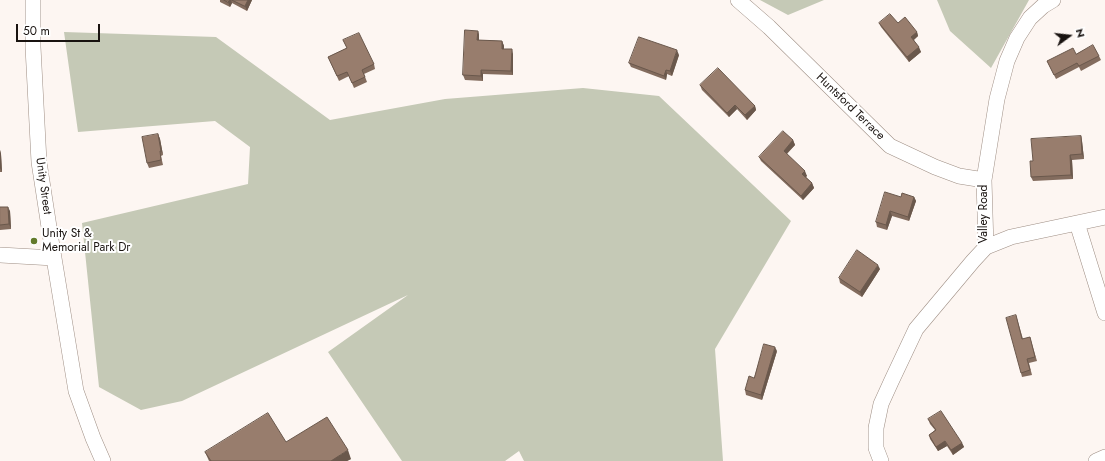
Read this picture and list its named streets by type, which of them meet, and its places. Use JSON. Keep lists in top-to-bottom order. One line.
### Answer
{"streets":{"street":["Huntsford Terrace","Unity Street","Valley Road"]},"crossings":[["Huntsford Terrace","Valley Road"]],"places":["Unity St & Memorial Park Dr"],"scale_bar":"50 m","north":"right"}
